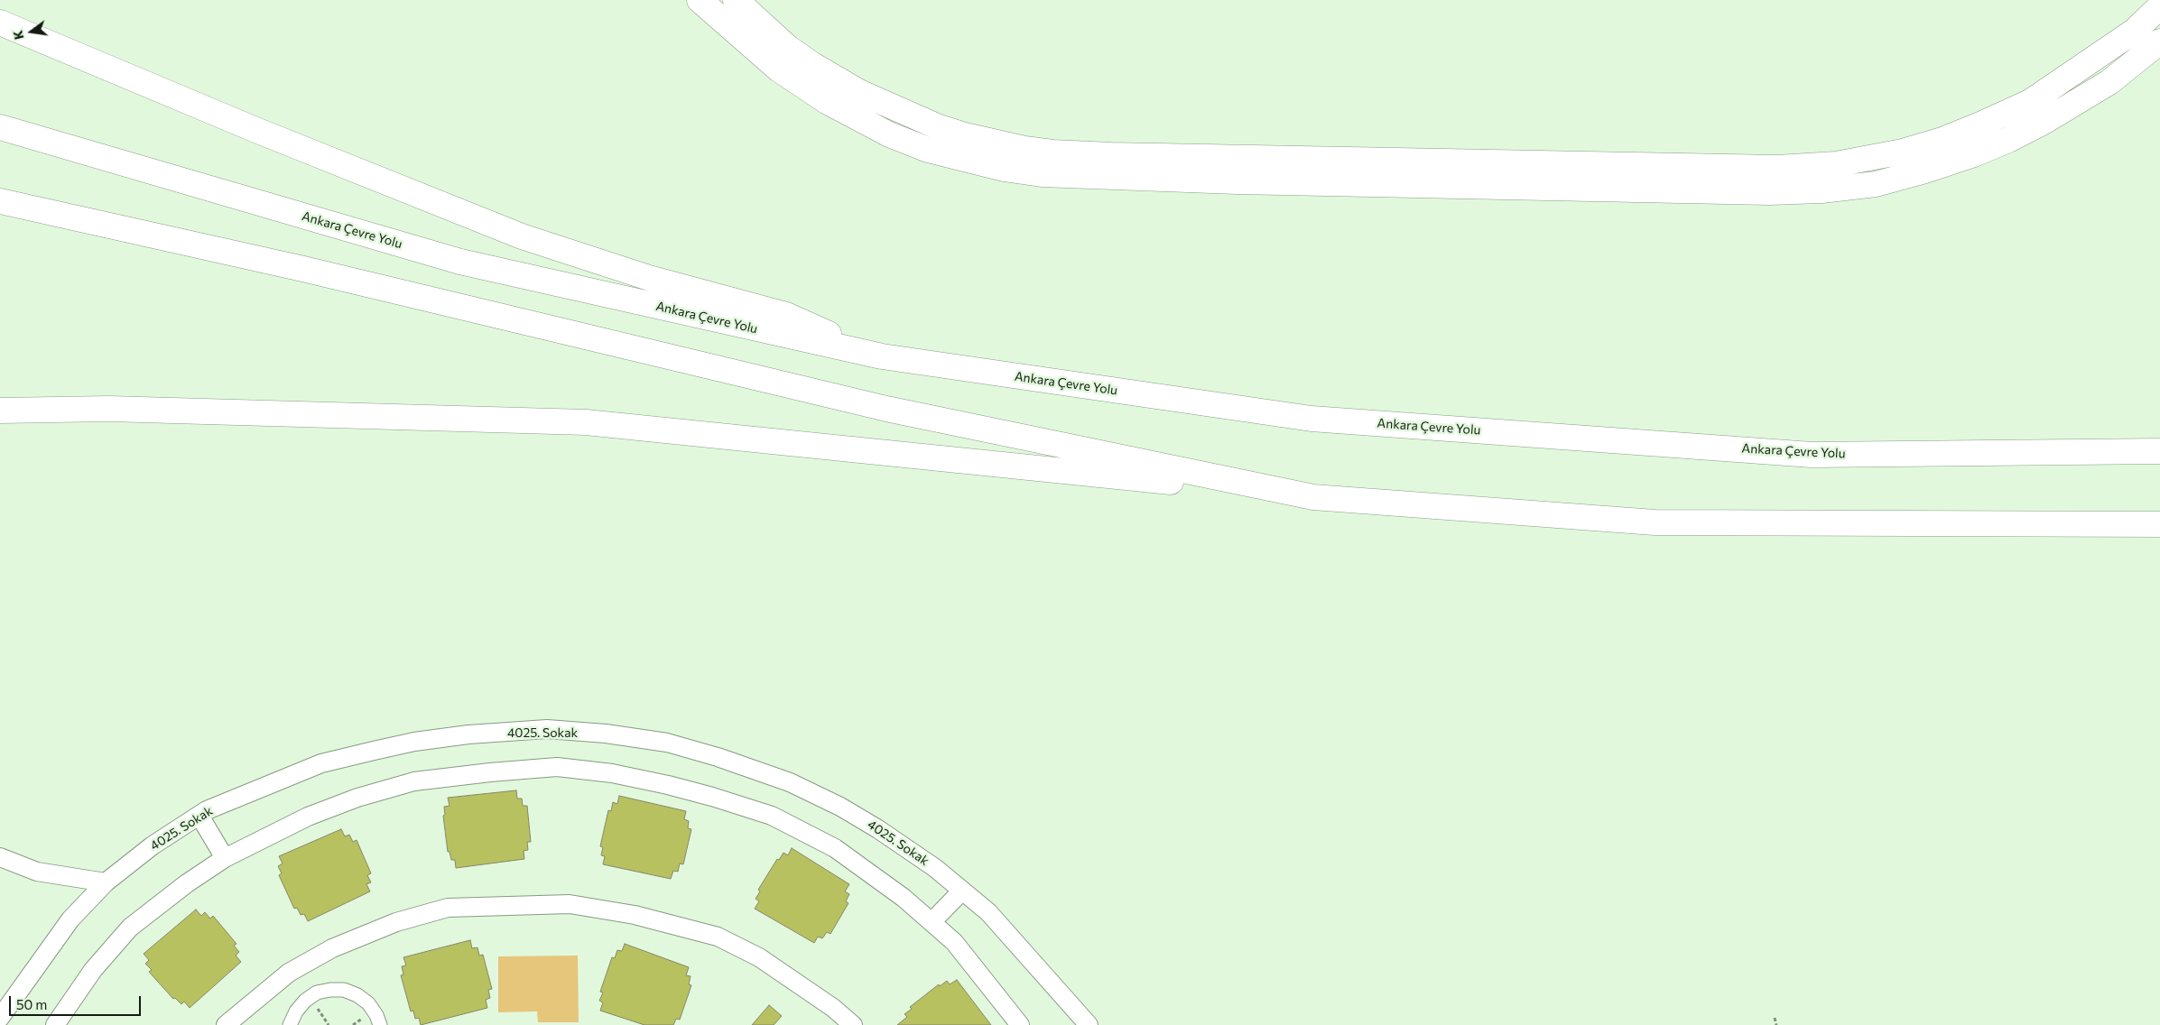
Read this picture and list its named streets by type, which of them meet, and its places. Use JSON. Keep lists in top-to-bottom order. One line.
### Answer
{"streets":{"main road":["Ankara Çevre Yolu"],"street":["4025. Sokak"]},"scale_bar":"50 m","north":"left"}
